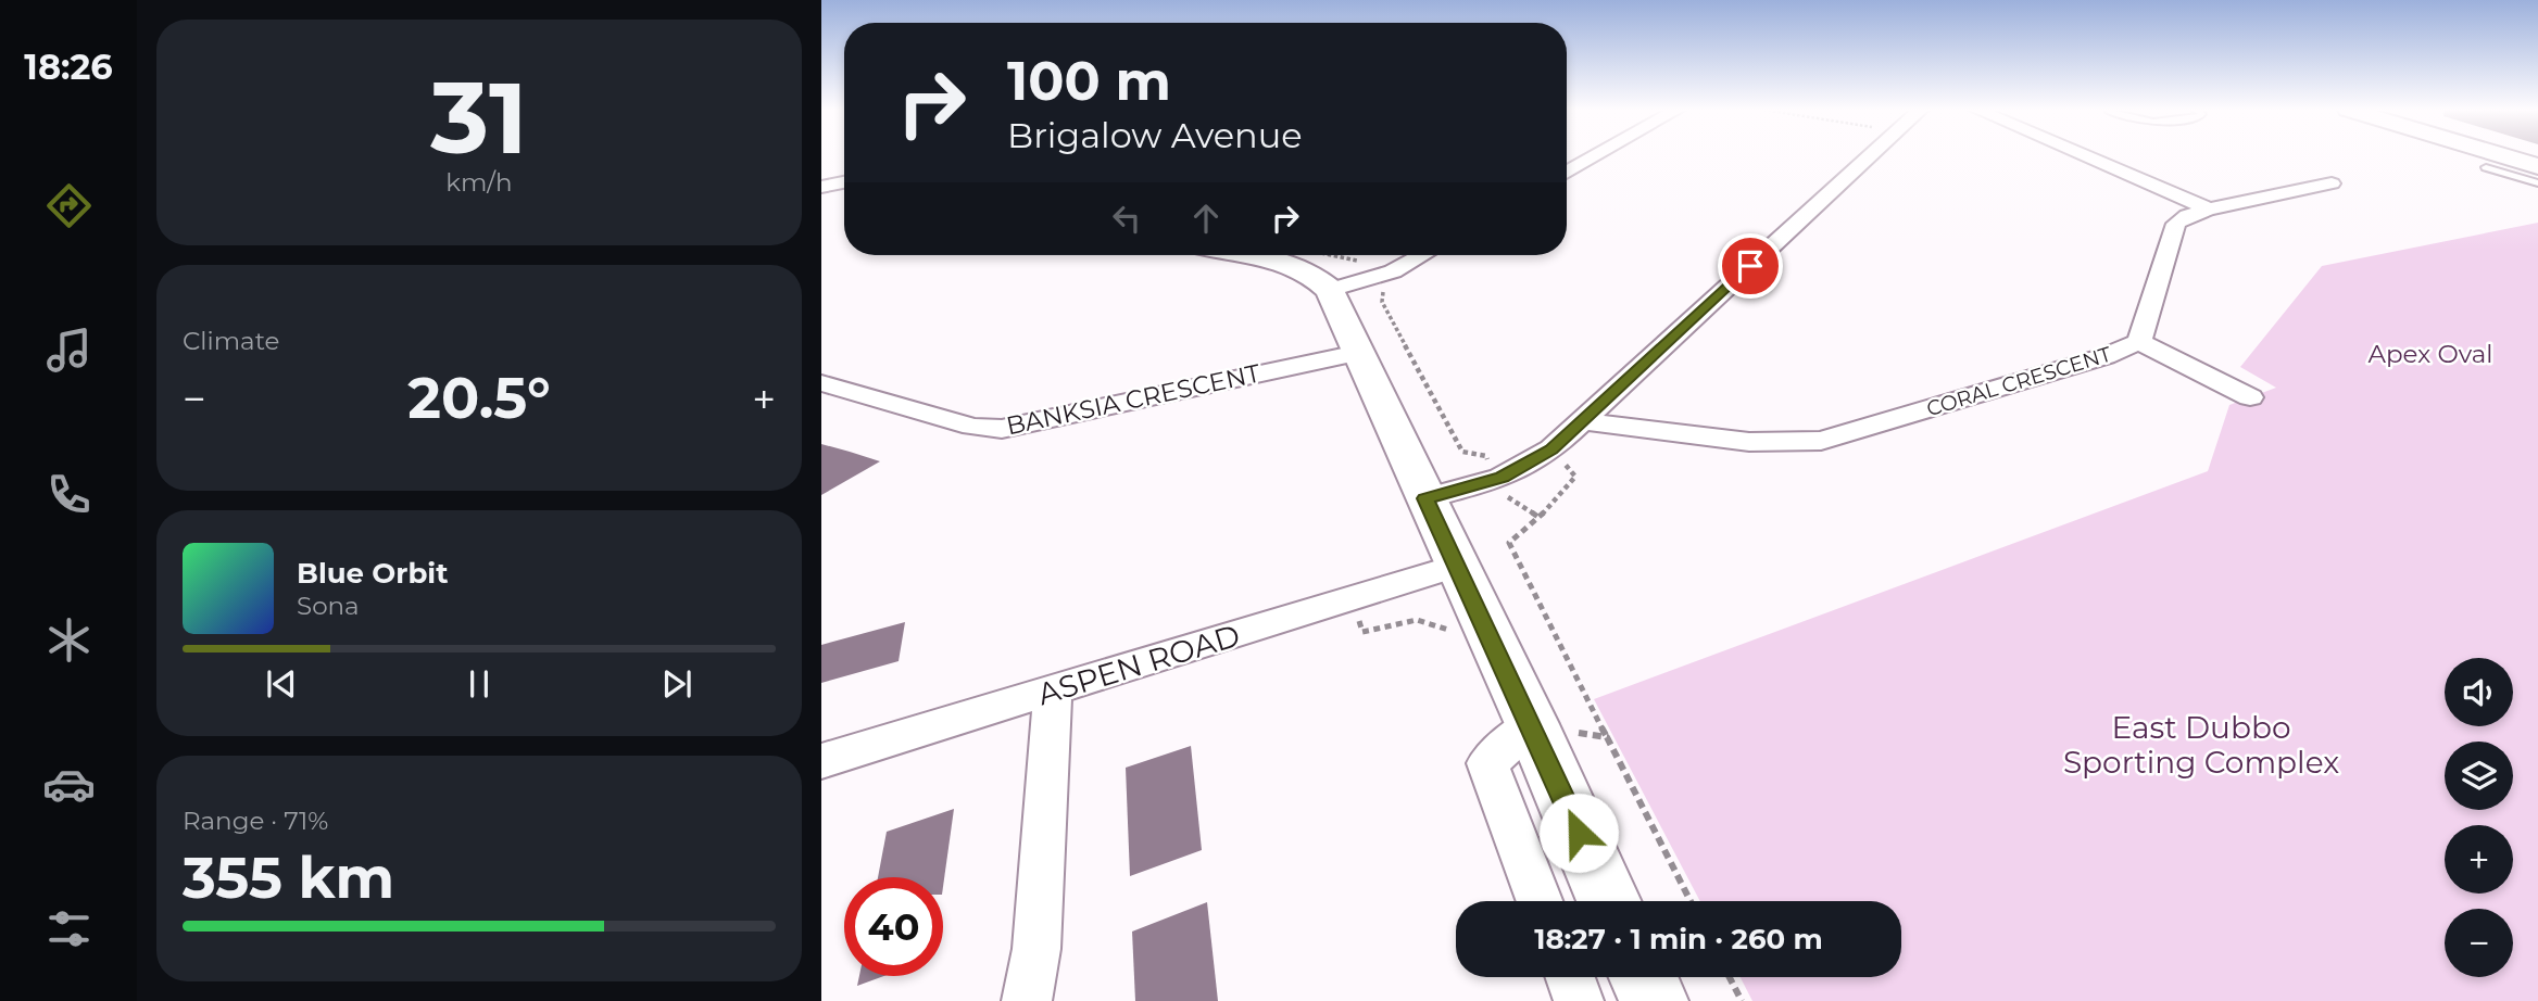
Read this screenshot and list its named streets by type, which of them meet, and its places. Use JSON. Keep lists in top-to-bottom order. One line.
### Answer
{"streets":{"street":["CORAL CRESCENT","BANKSIA CRESCENT","ASPEN ROAD"]},"parks":["Apex Oval","East Dubbo Sporting Complex"],"page":{"tabs":"18:26","tile":[["31","km/h"],"Climate",["Range · 71%","355 km"]],"turn":["100 m","Brigalow Avenue"],"heat":["−","20.5°","+"],"song":["Blue Orbit","Sona"],"map_buttons":["+","−"],"limit":"40","trip":"18:27 · 1 min · 260 m"}}
